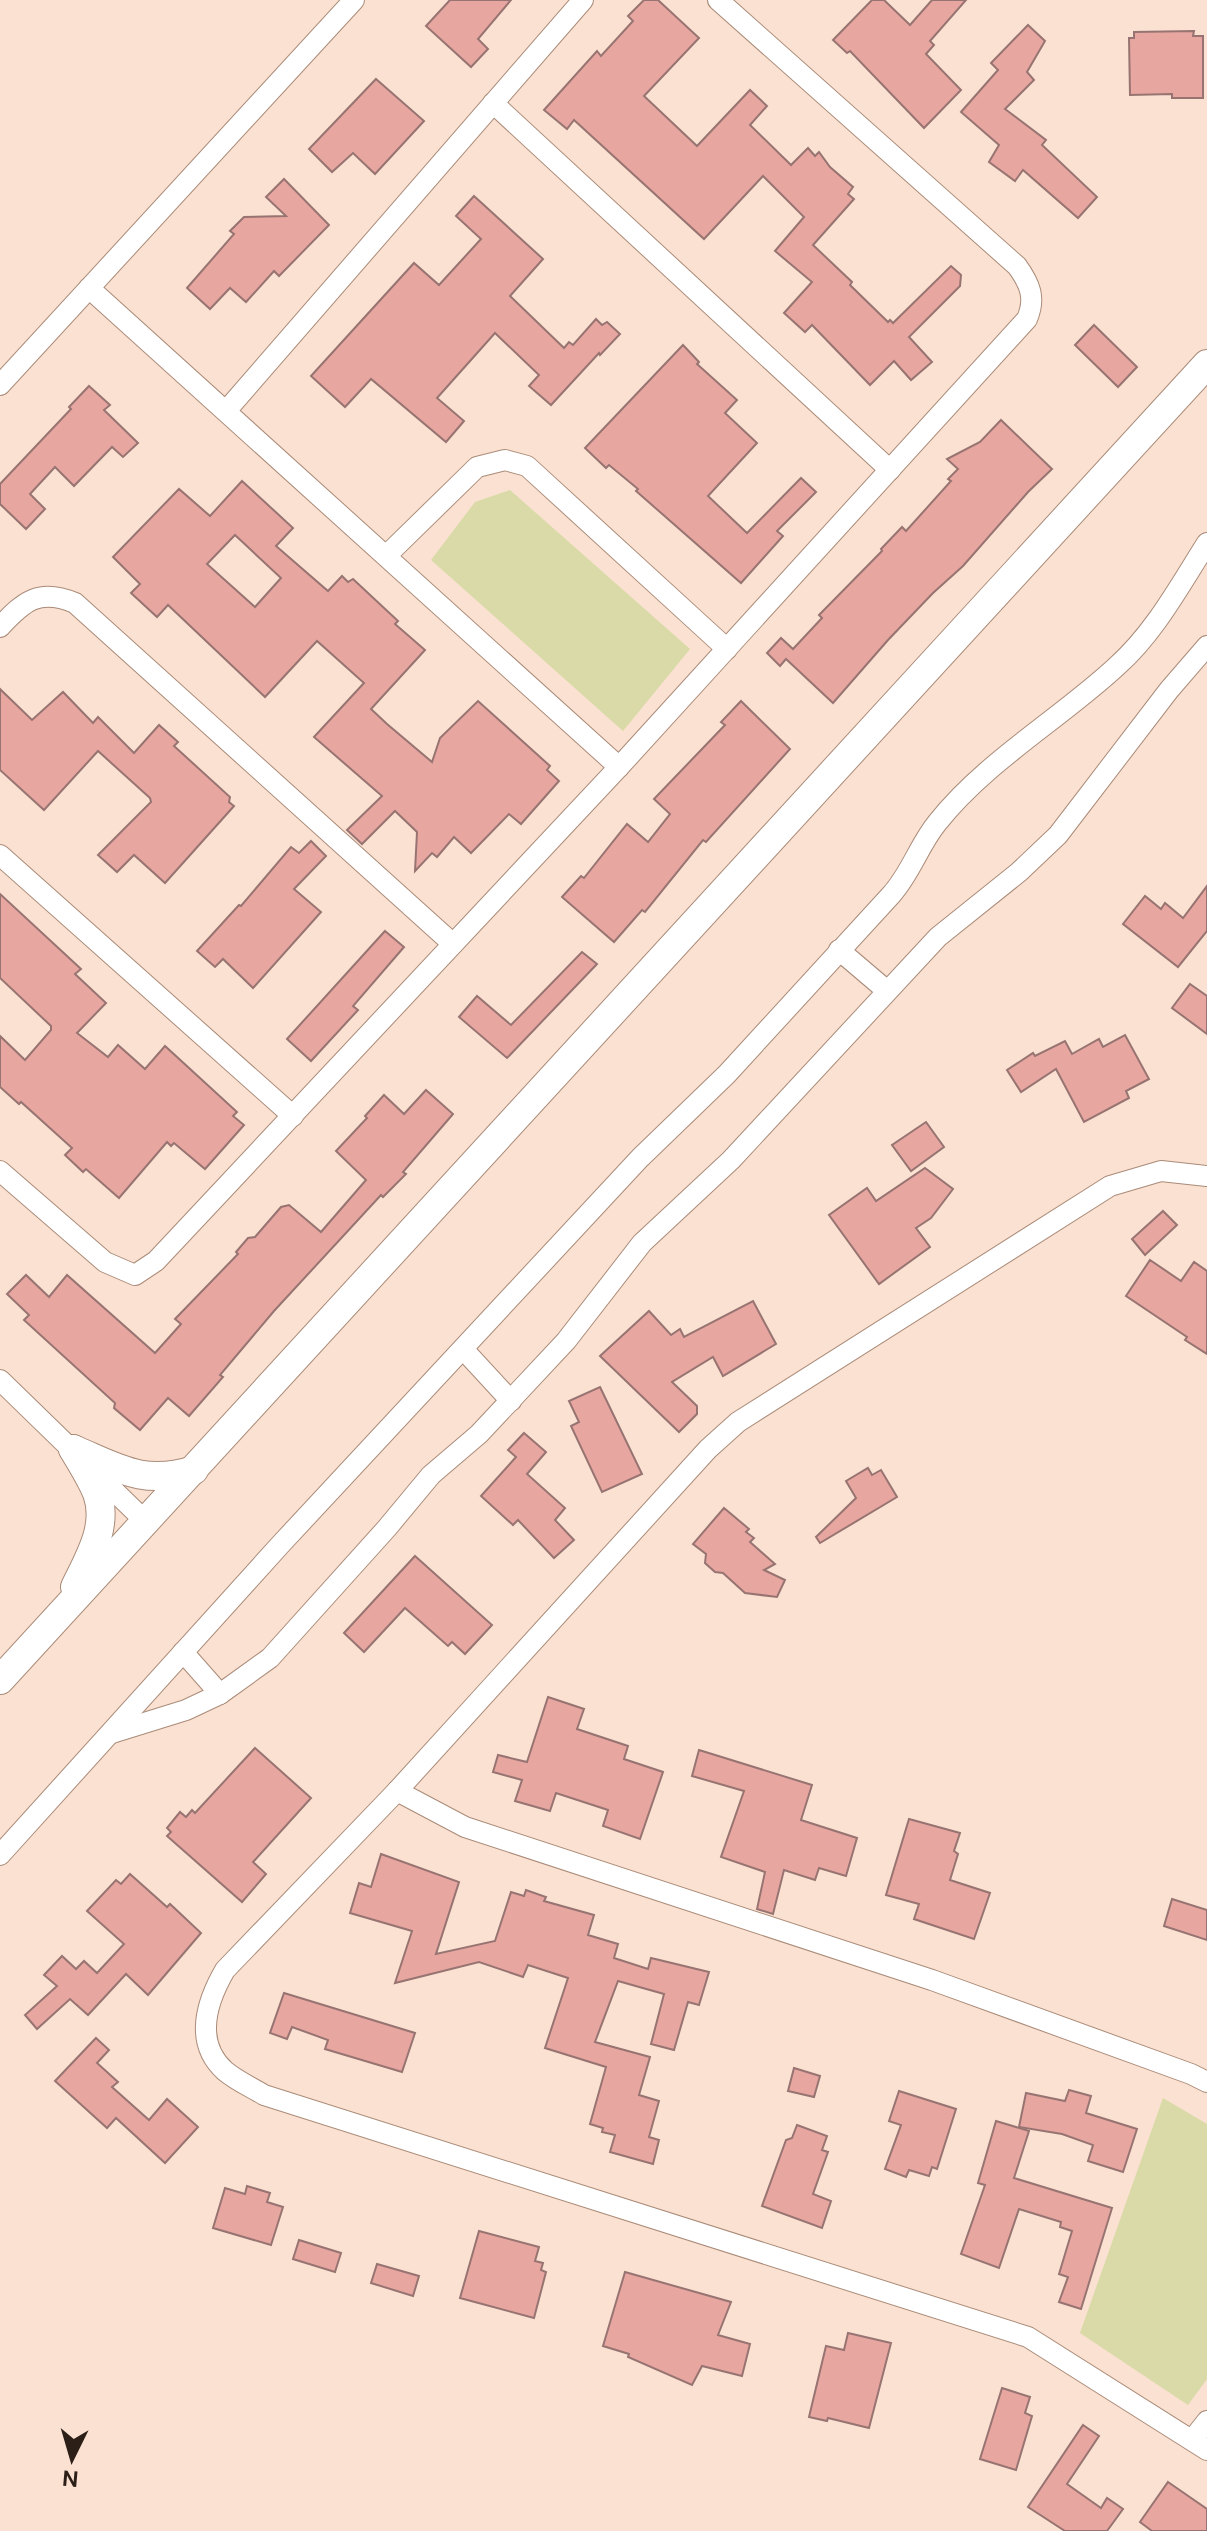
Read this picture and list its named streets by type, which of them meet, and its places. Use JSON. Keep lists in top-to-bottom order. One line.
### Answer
{"north":"bottom"}
